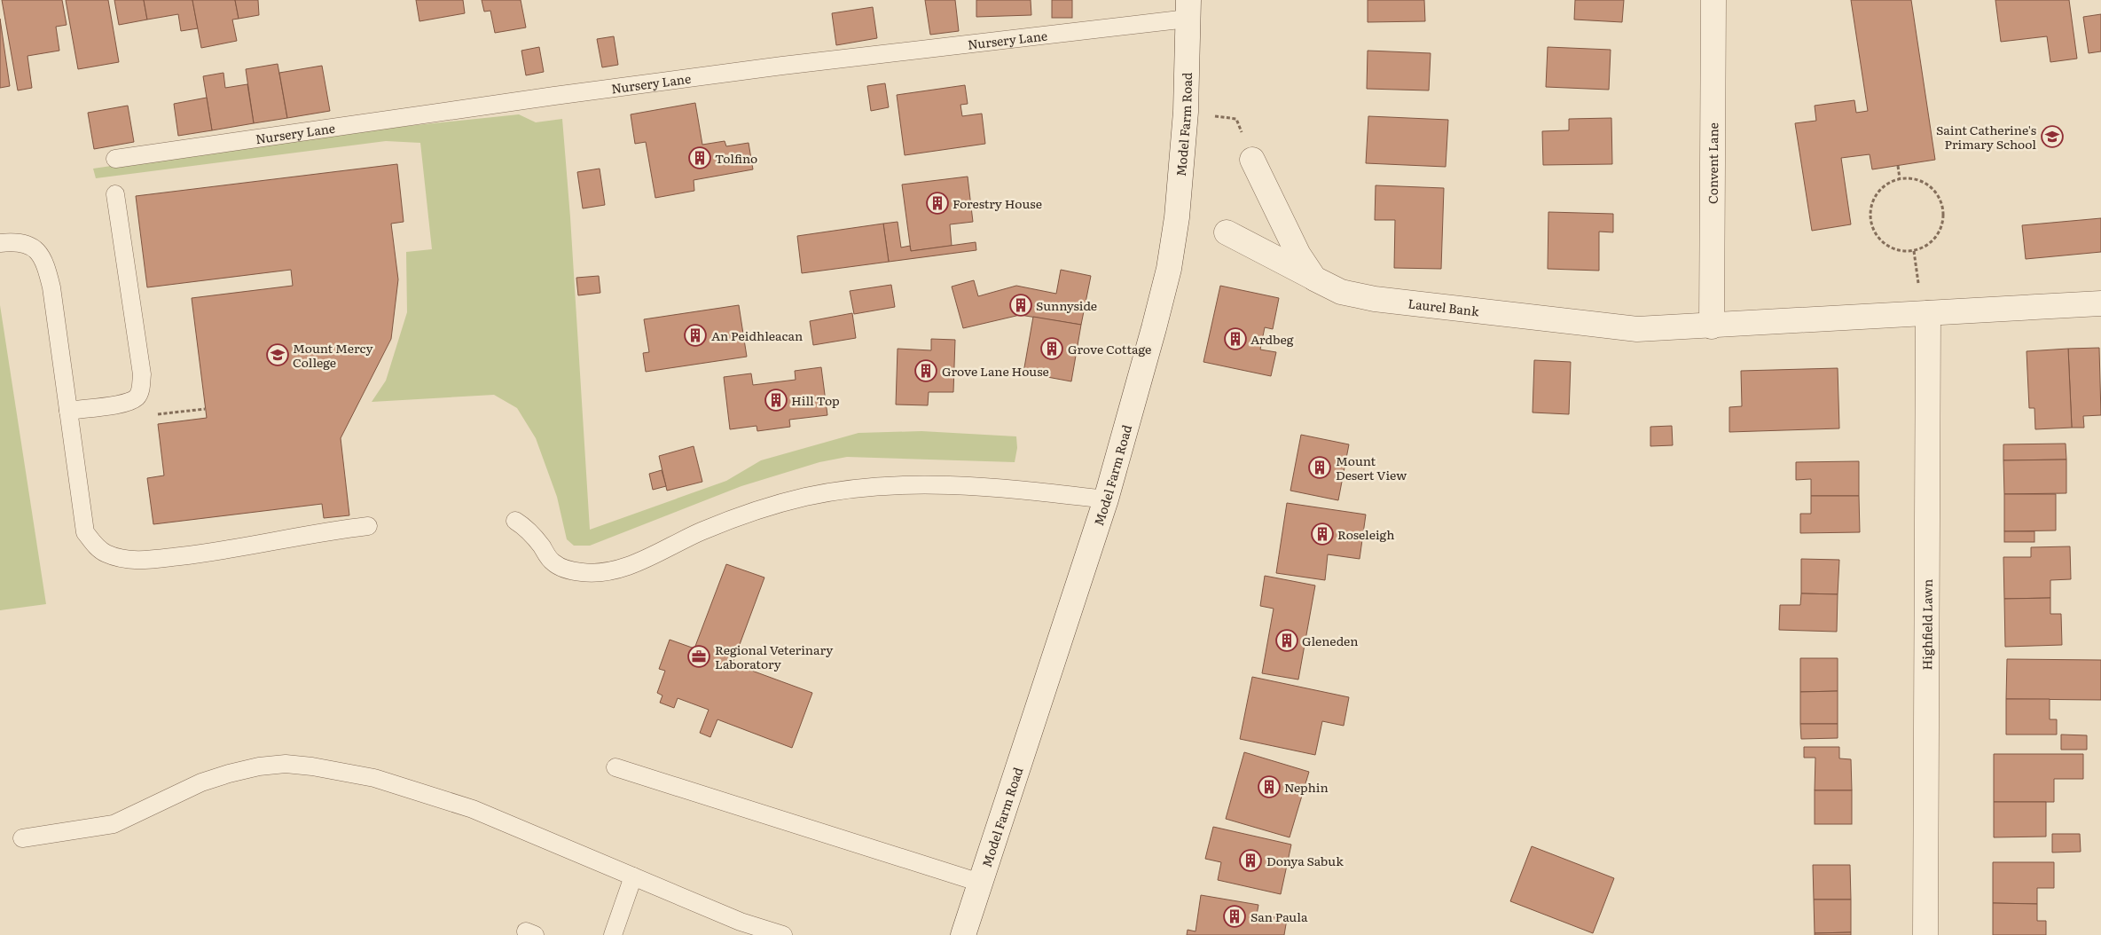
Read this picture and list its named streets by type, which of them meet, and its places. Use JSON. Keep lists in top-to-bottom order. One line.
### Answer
{"streets":{"street":["Model Farm Road","Convent Lane","Laurel Bank","Highfield Lawn"],"lane":["Nursery Lane"]},"crossings":[["Nursery Lane","Model Farm Road"],["Convent Lane","Laurel Bank"]],"places":{"school or university":["Saint Catherine's Primary School","Mount Mercy College"],"building":["Tolfino","Forestry House","Sunnyside","An Peidhleacan","Ardbeg","Grove Cottage","Grove Lane House","Hill Top","Mount Desert View","Roseleigh","Gleneden","Nephin","Donya Sabuk","San Paula"],"office":["Regional Veterinary Laboratory"]}}
